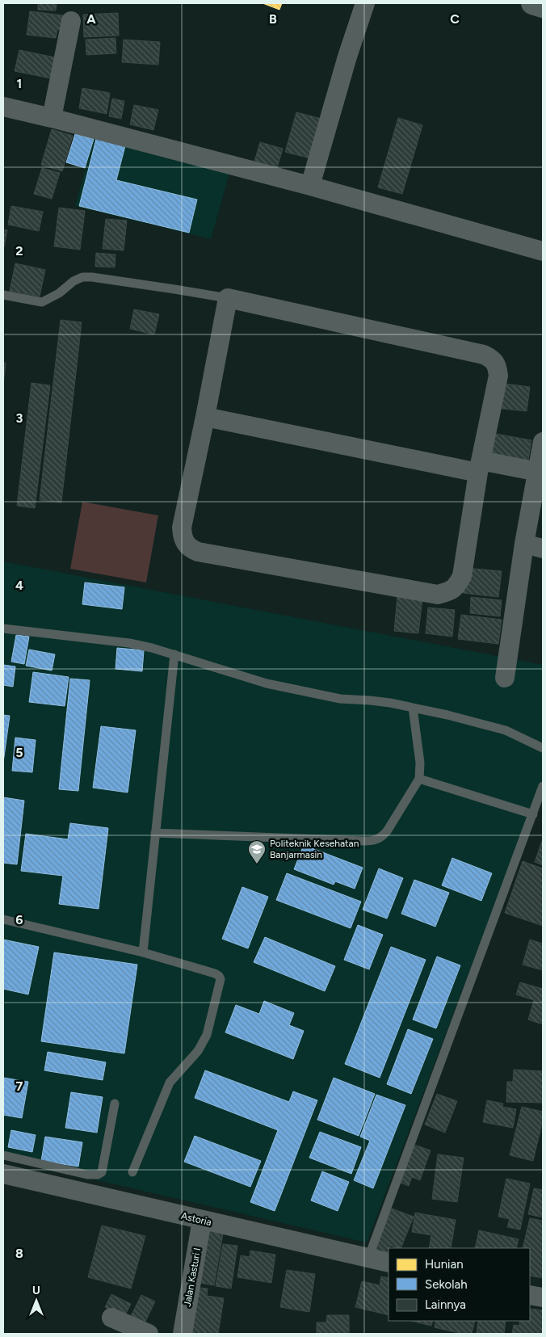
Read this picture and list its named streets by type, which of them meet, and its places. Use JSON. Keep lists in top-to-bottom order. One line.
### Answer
{"streets":{"street":["Astoria","Jalan Kasturi I"]},"crossings":[["Astoria","Jalan Kasturi I"]],"places":{"school or university":["Politeknik Kesehatan Banjarmasin"]},"legend":["Hunian","Sekolah","Lainnya"],"north":"top","grid":{"columns":["A","B","C"],"rows":["1","2","3","4","5","6","7","8"]}}
